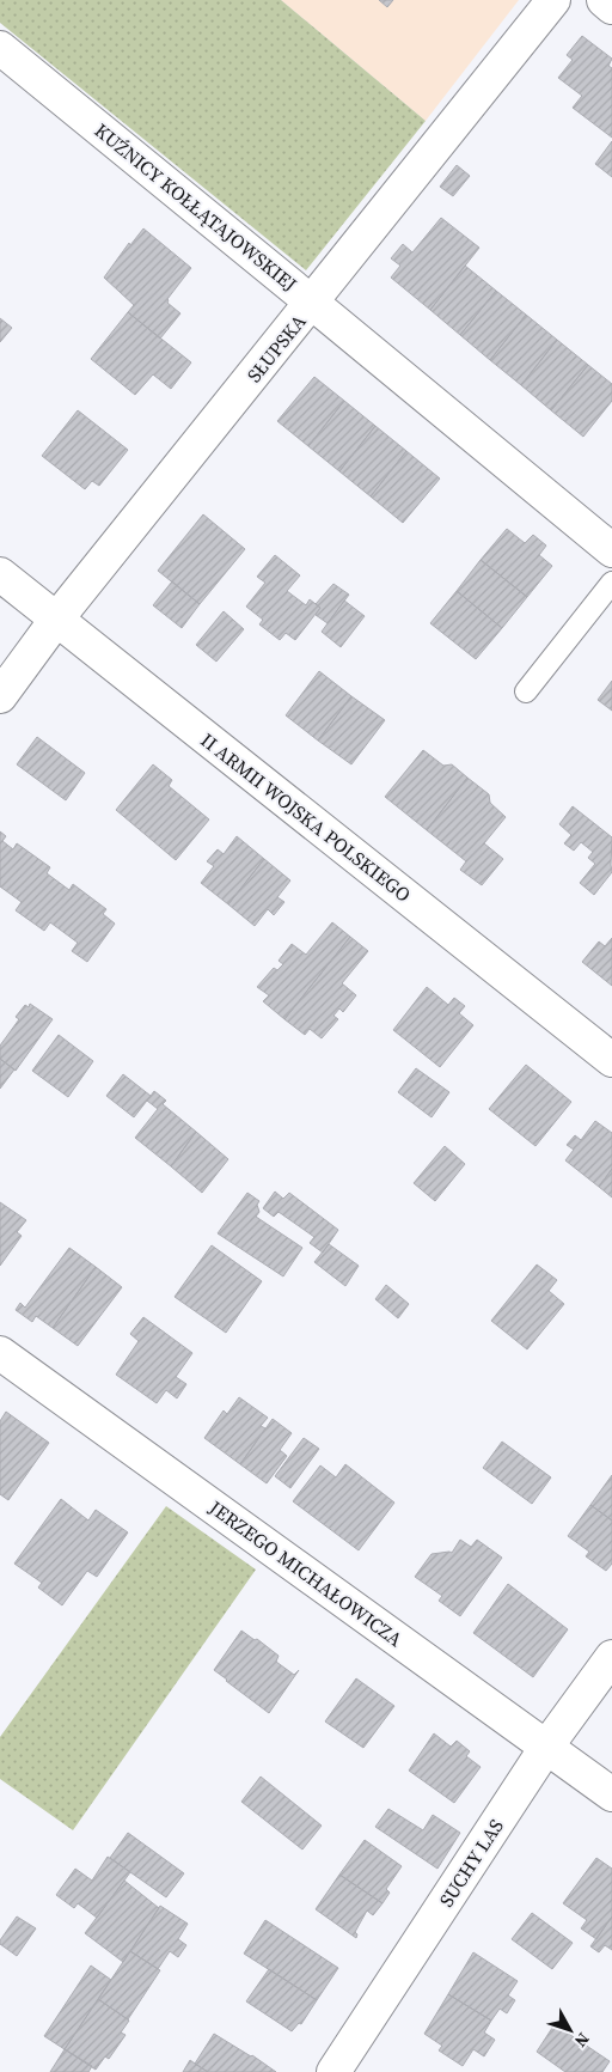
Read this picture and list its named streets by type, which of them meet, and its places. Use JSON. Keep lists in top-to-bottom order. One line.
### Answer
{"streets":{"street":["KUŹNICY KOŁŁĄTAJOWSKIEJ","SŁUPSKA","II ARMII WOJSKA POLSKIEGO","JERZEGO MICHAŁOWICZA","SUCHY LAS"]},"crossings":[["KUŹNICY KOŁŁĄTAJOWSKIEJ","SŁUPSKA"],["SŁUPSKA","II ARMII WOJSKA POLSKIEGO"],["JERZEGO MICHAŁOWICZA","SUCHY LAS"]],"north":"bottom right"}
